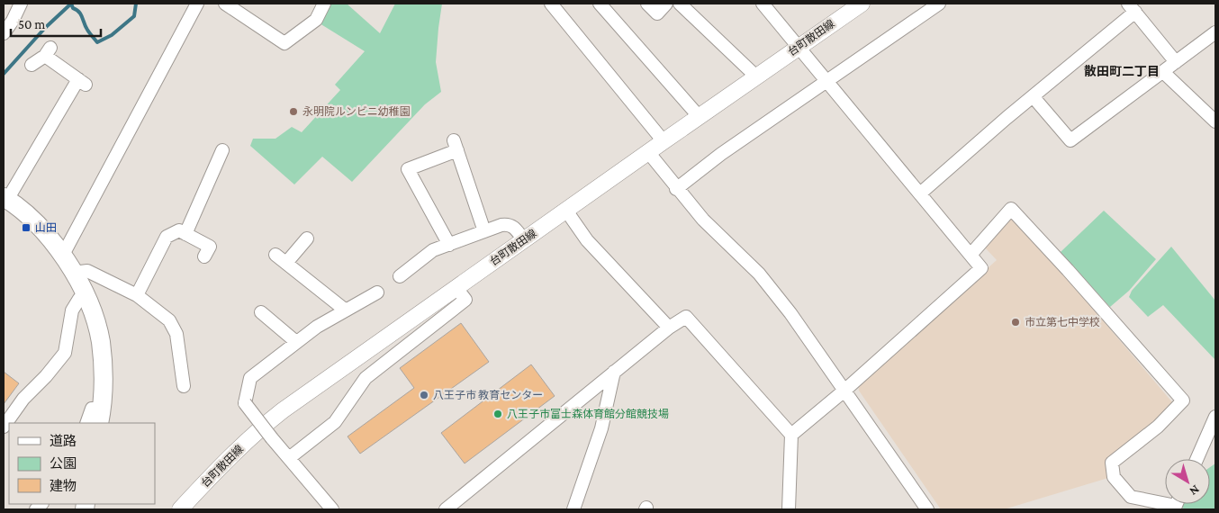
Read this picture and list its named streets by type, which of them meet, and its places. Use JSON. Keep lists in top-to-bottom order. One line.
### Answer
{"streets":{"street":["台町散田線"]},"districts":["散田町二丁目"],"places":{"other":["永明院ルンビニ幼稚園","市立第七中学校","八王子市 教育センター","八王子市富士森体育館分館競技場"],"transit":["山田"]},"legend":["道路","公園","建物"],"scale_bar":"50 m","north":"bottom right"}
